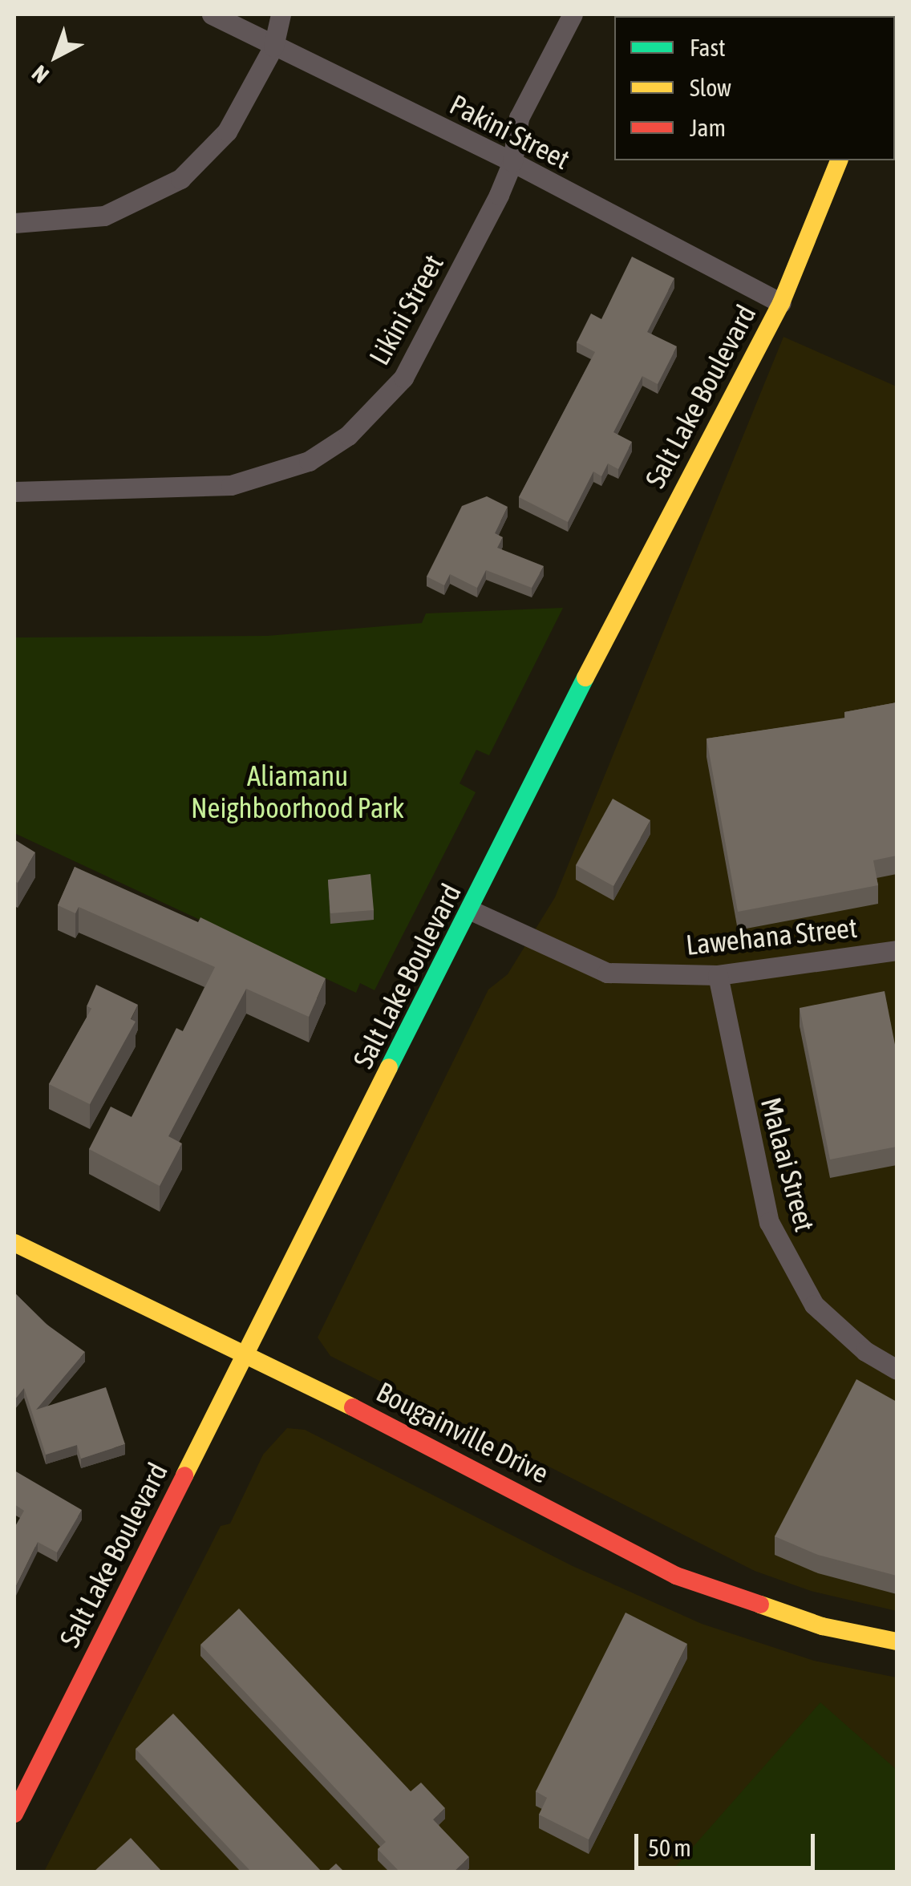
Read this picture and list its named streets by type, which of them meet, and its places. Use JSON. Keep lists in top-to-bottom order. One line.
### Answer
{"streets":{"main road":["Salt Lake Boulevard","Bougainville Drive"],"street":["Pakini Street","Likini Street","Lawehana Street","Malaai Street"]},"crossings":[["Pakini Street","Likini Street"],["Pakini Street","Salt Lake Boulevard"],["Salt Lake Boulevard","Lawehana Street"],["Salt Lake Boulevard","Bougainville Drive"],["Lawehana Street","Malaai Street"]],"parks":["Aliamanu Neighboorhood Park"],"legend":["Fast","Slow","Jam"],"scale_bar":"50 m","north":"bottom left"}
